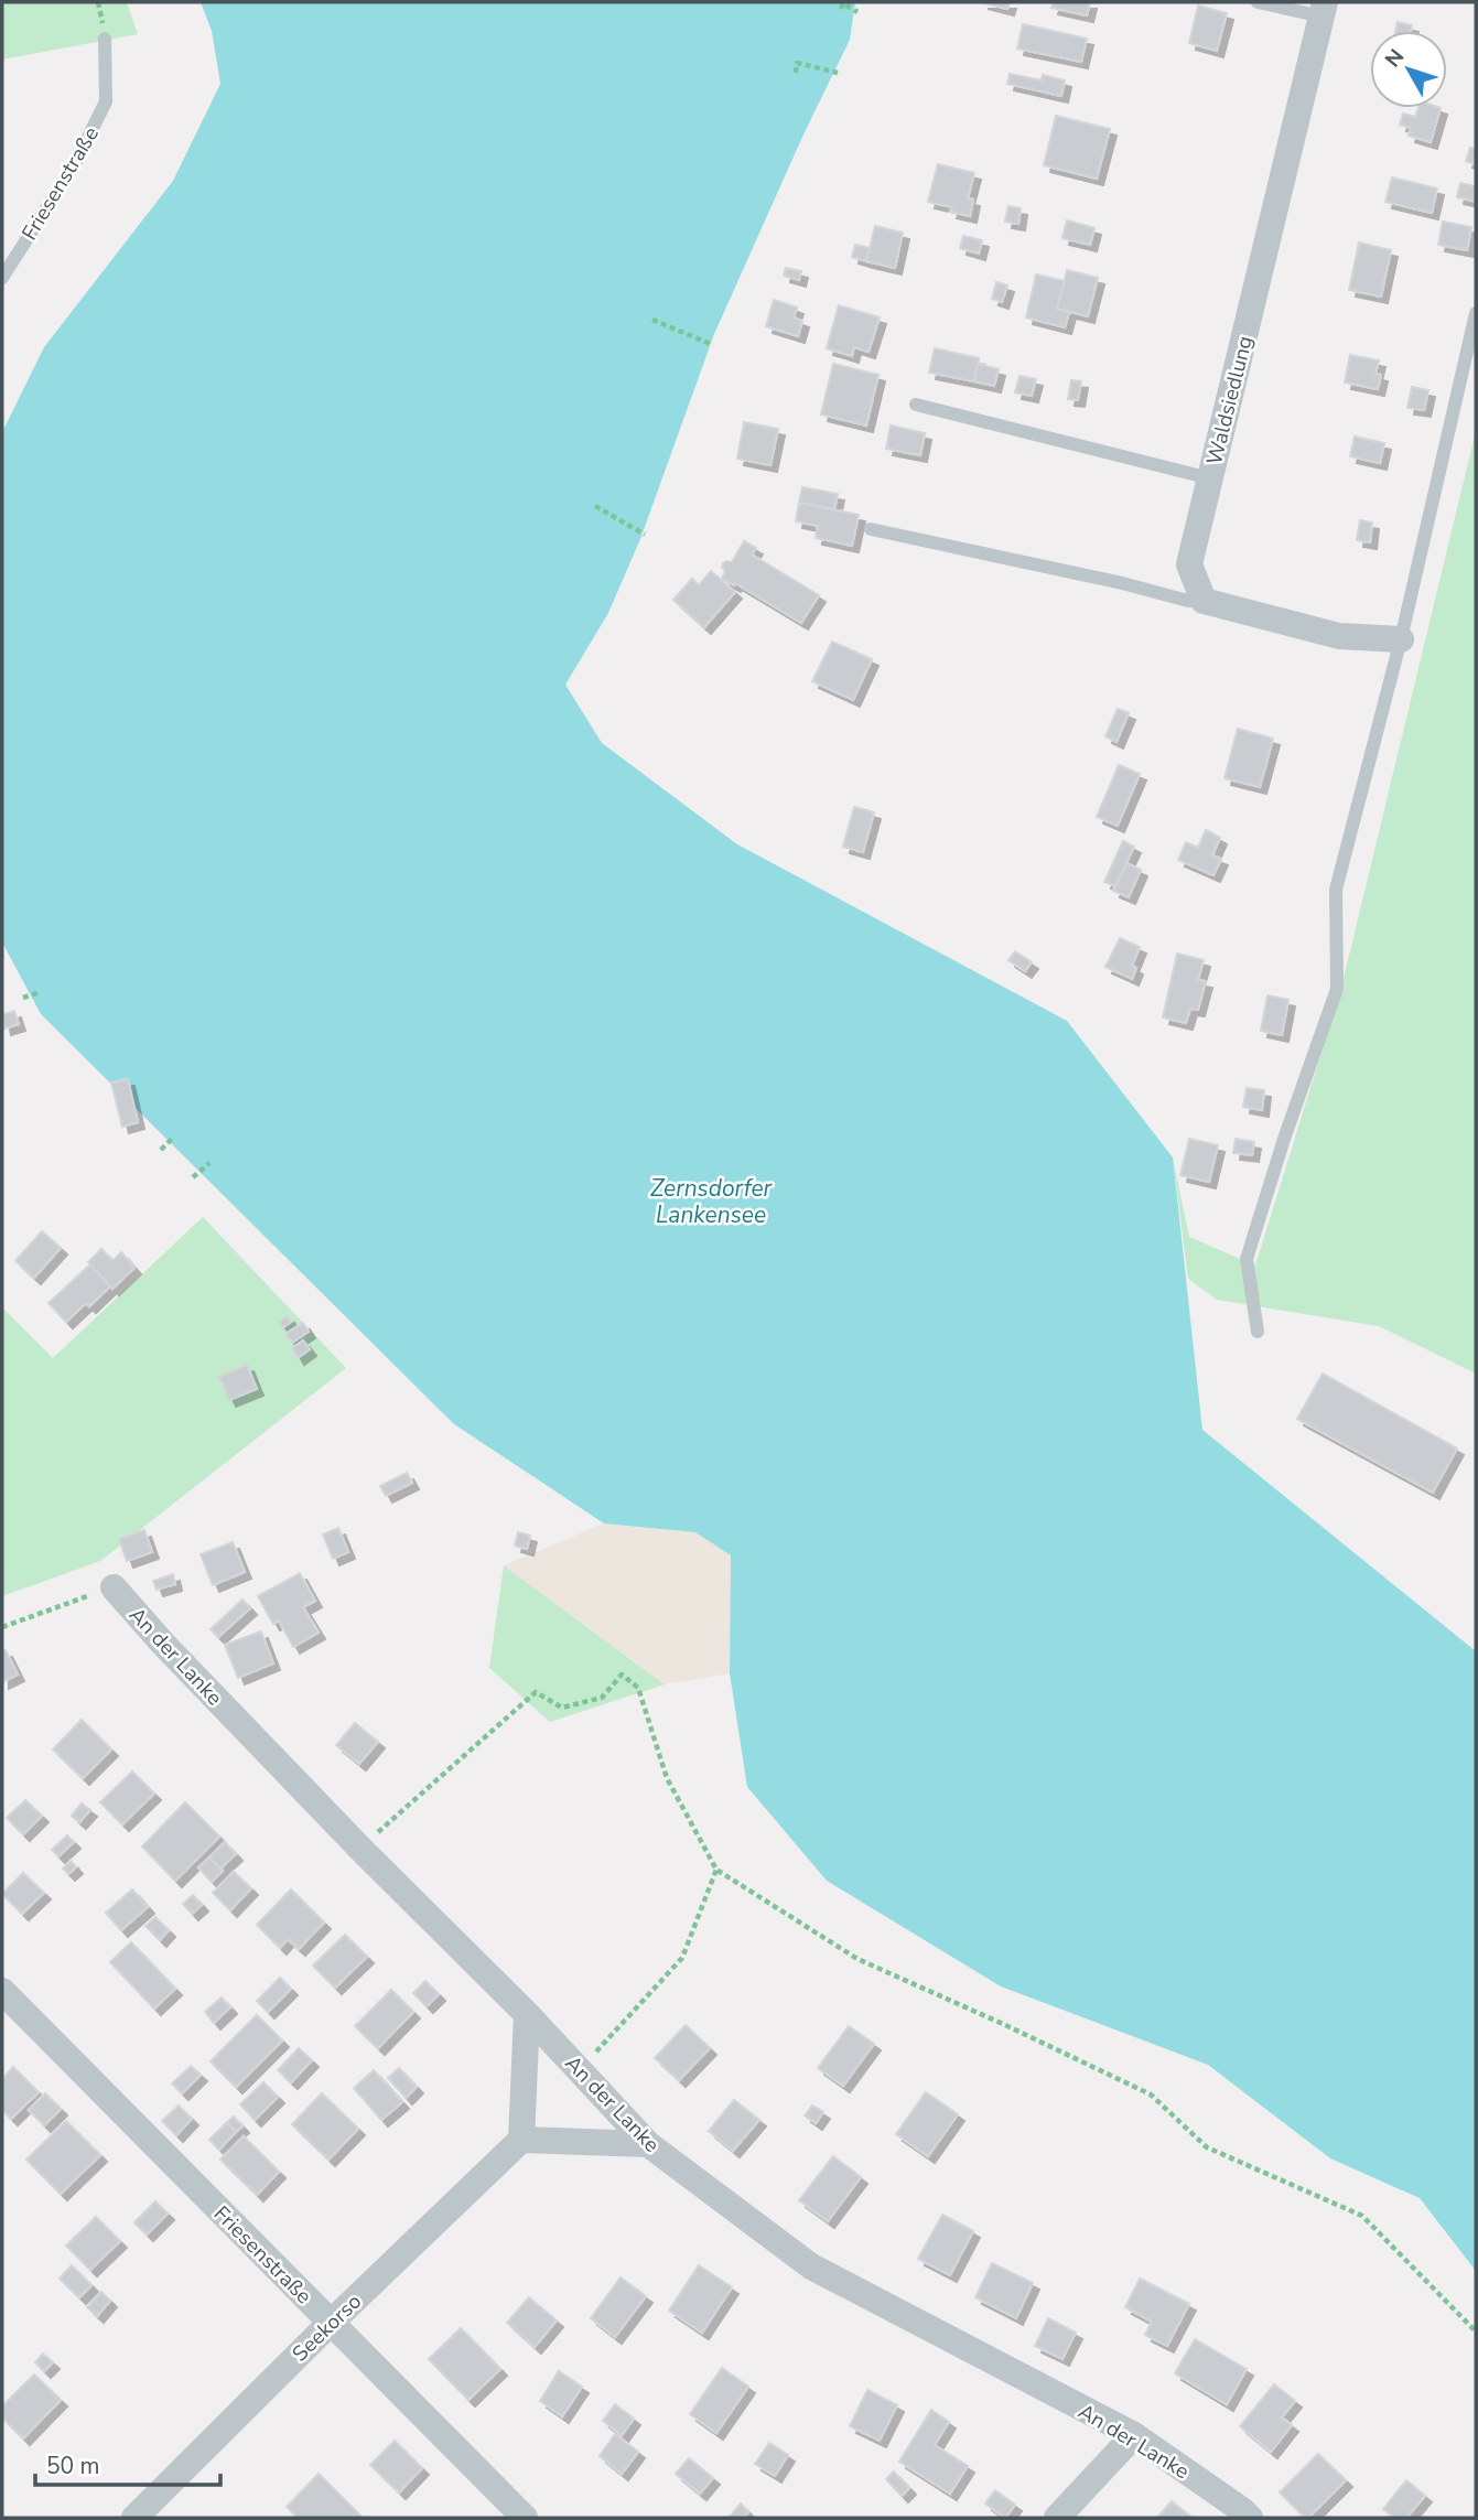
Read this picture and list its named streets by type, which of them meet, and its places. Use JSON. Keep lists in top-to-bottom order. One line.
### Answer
{"streets":{"street":["Friesenstraße","Waldsiedlung","An der Lanke","Seekorso"]},"crossings":[["Friesenstraße","Seekorso"]],"water":["Zernsdorfer Lankensee"],"scale_bar":"50 m","north":"top left"}
